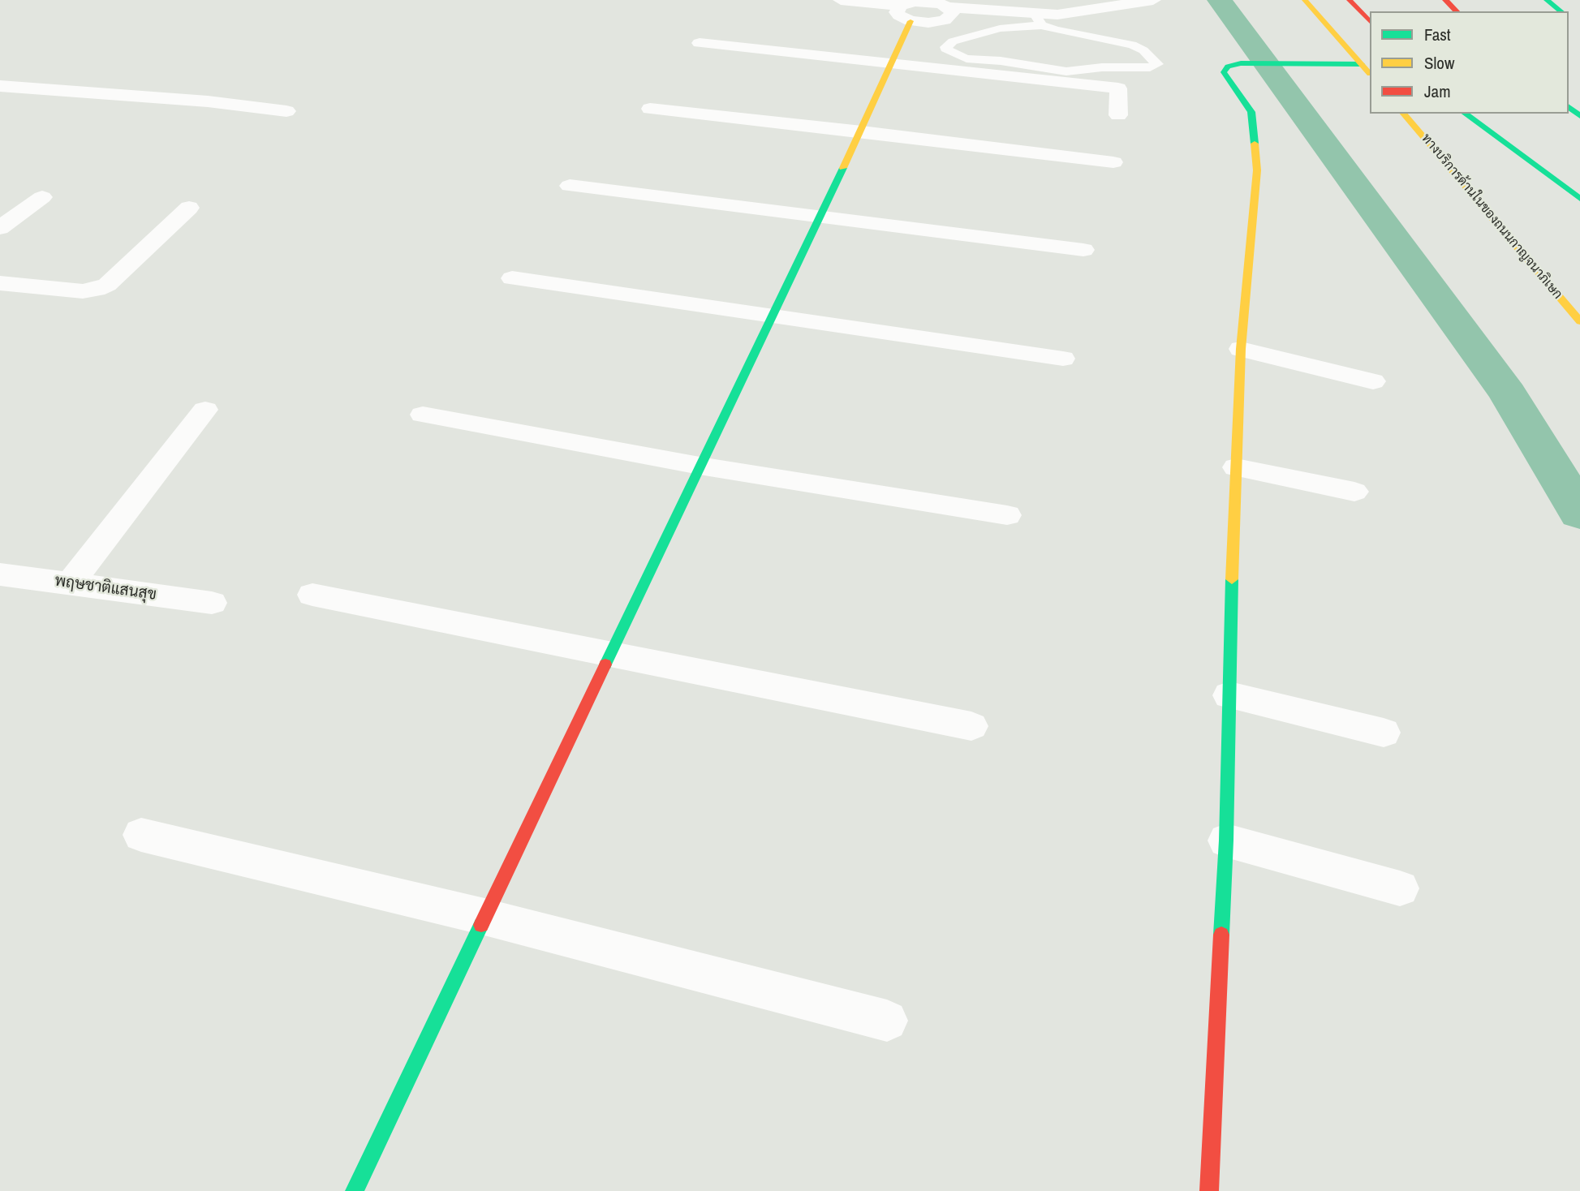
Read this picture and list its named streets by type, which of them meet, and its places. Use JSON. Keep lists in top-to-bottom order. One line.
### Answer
{"streets":{"main road":["ทางบริการด้านในของถนนกาญจนาภิเษก"],"street":["พฤษชาติแสนสุข"]},"legend":["Fast","Slow","Jam"]}
